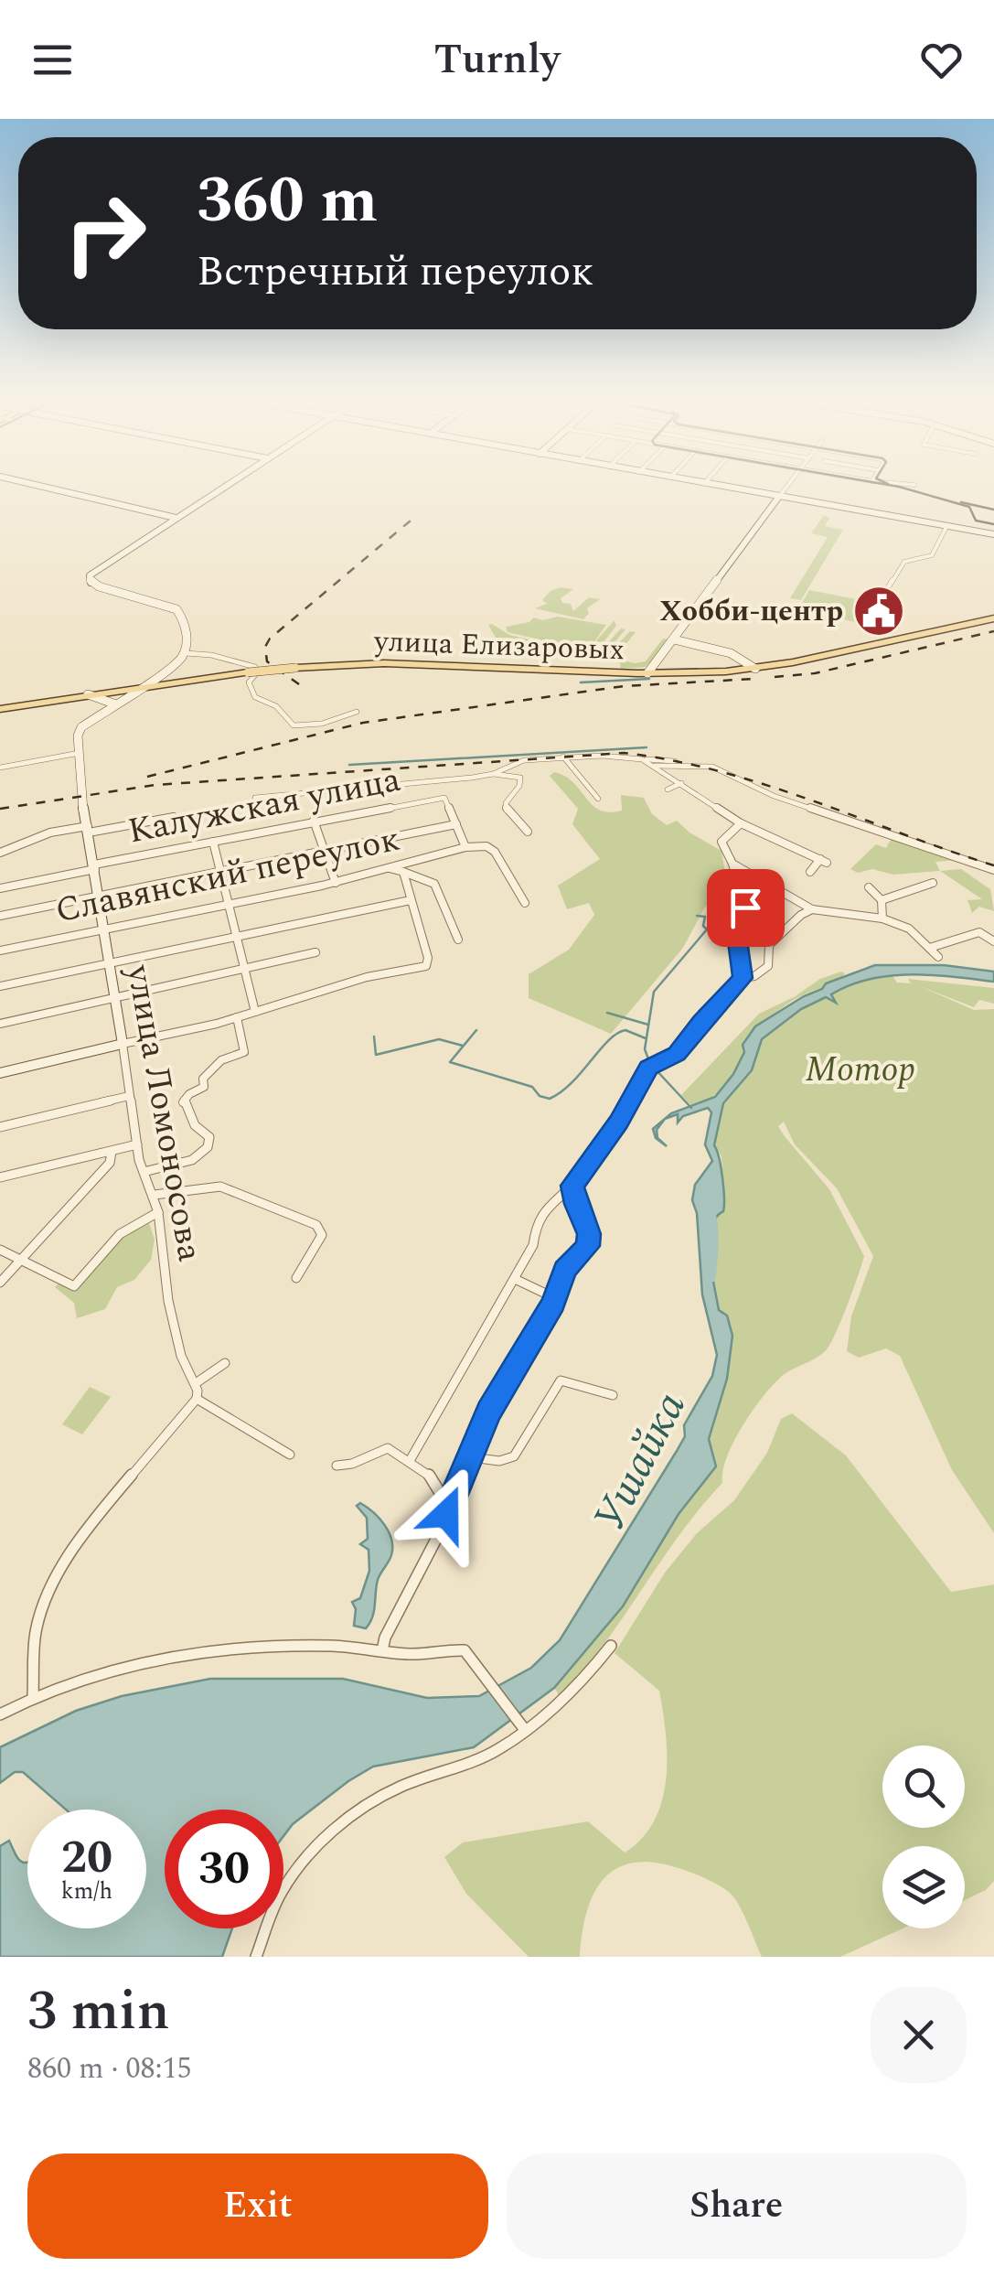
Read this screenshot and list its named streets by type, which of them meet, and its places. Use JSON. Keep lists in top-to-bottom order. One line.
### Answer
{"streets":{"main road":["улица Елизаровых"],"street":["Калужская улица","Славянский переулок","улица Ломоносова"]},"crossings":[["Калужская улица","улица Ломоносова"],["Славянский переулок","улица Ломоносова"]],"water":["Ушайка"],"parks":["Мотор"],"places":{"public building":["Хобби-центр"]},"page":{"header":"Turnly","turn":["360 m","Встречный переулок"],"speed":"20 km/h","limit":"30","heading":["3 min","860 m · 08:15"],"buttons":["Exit","Share"]}}
